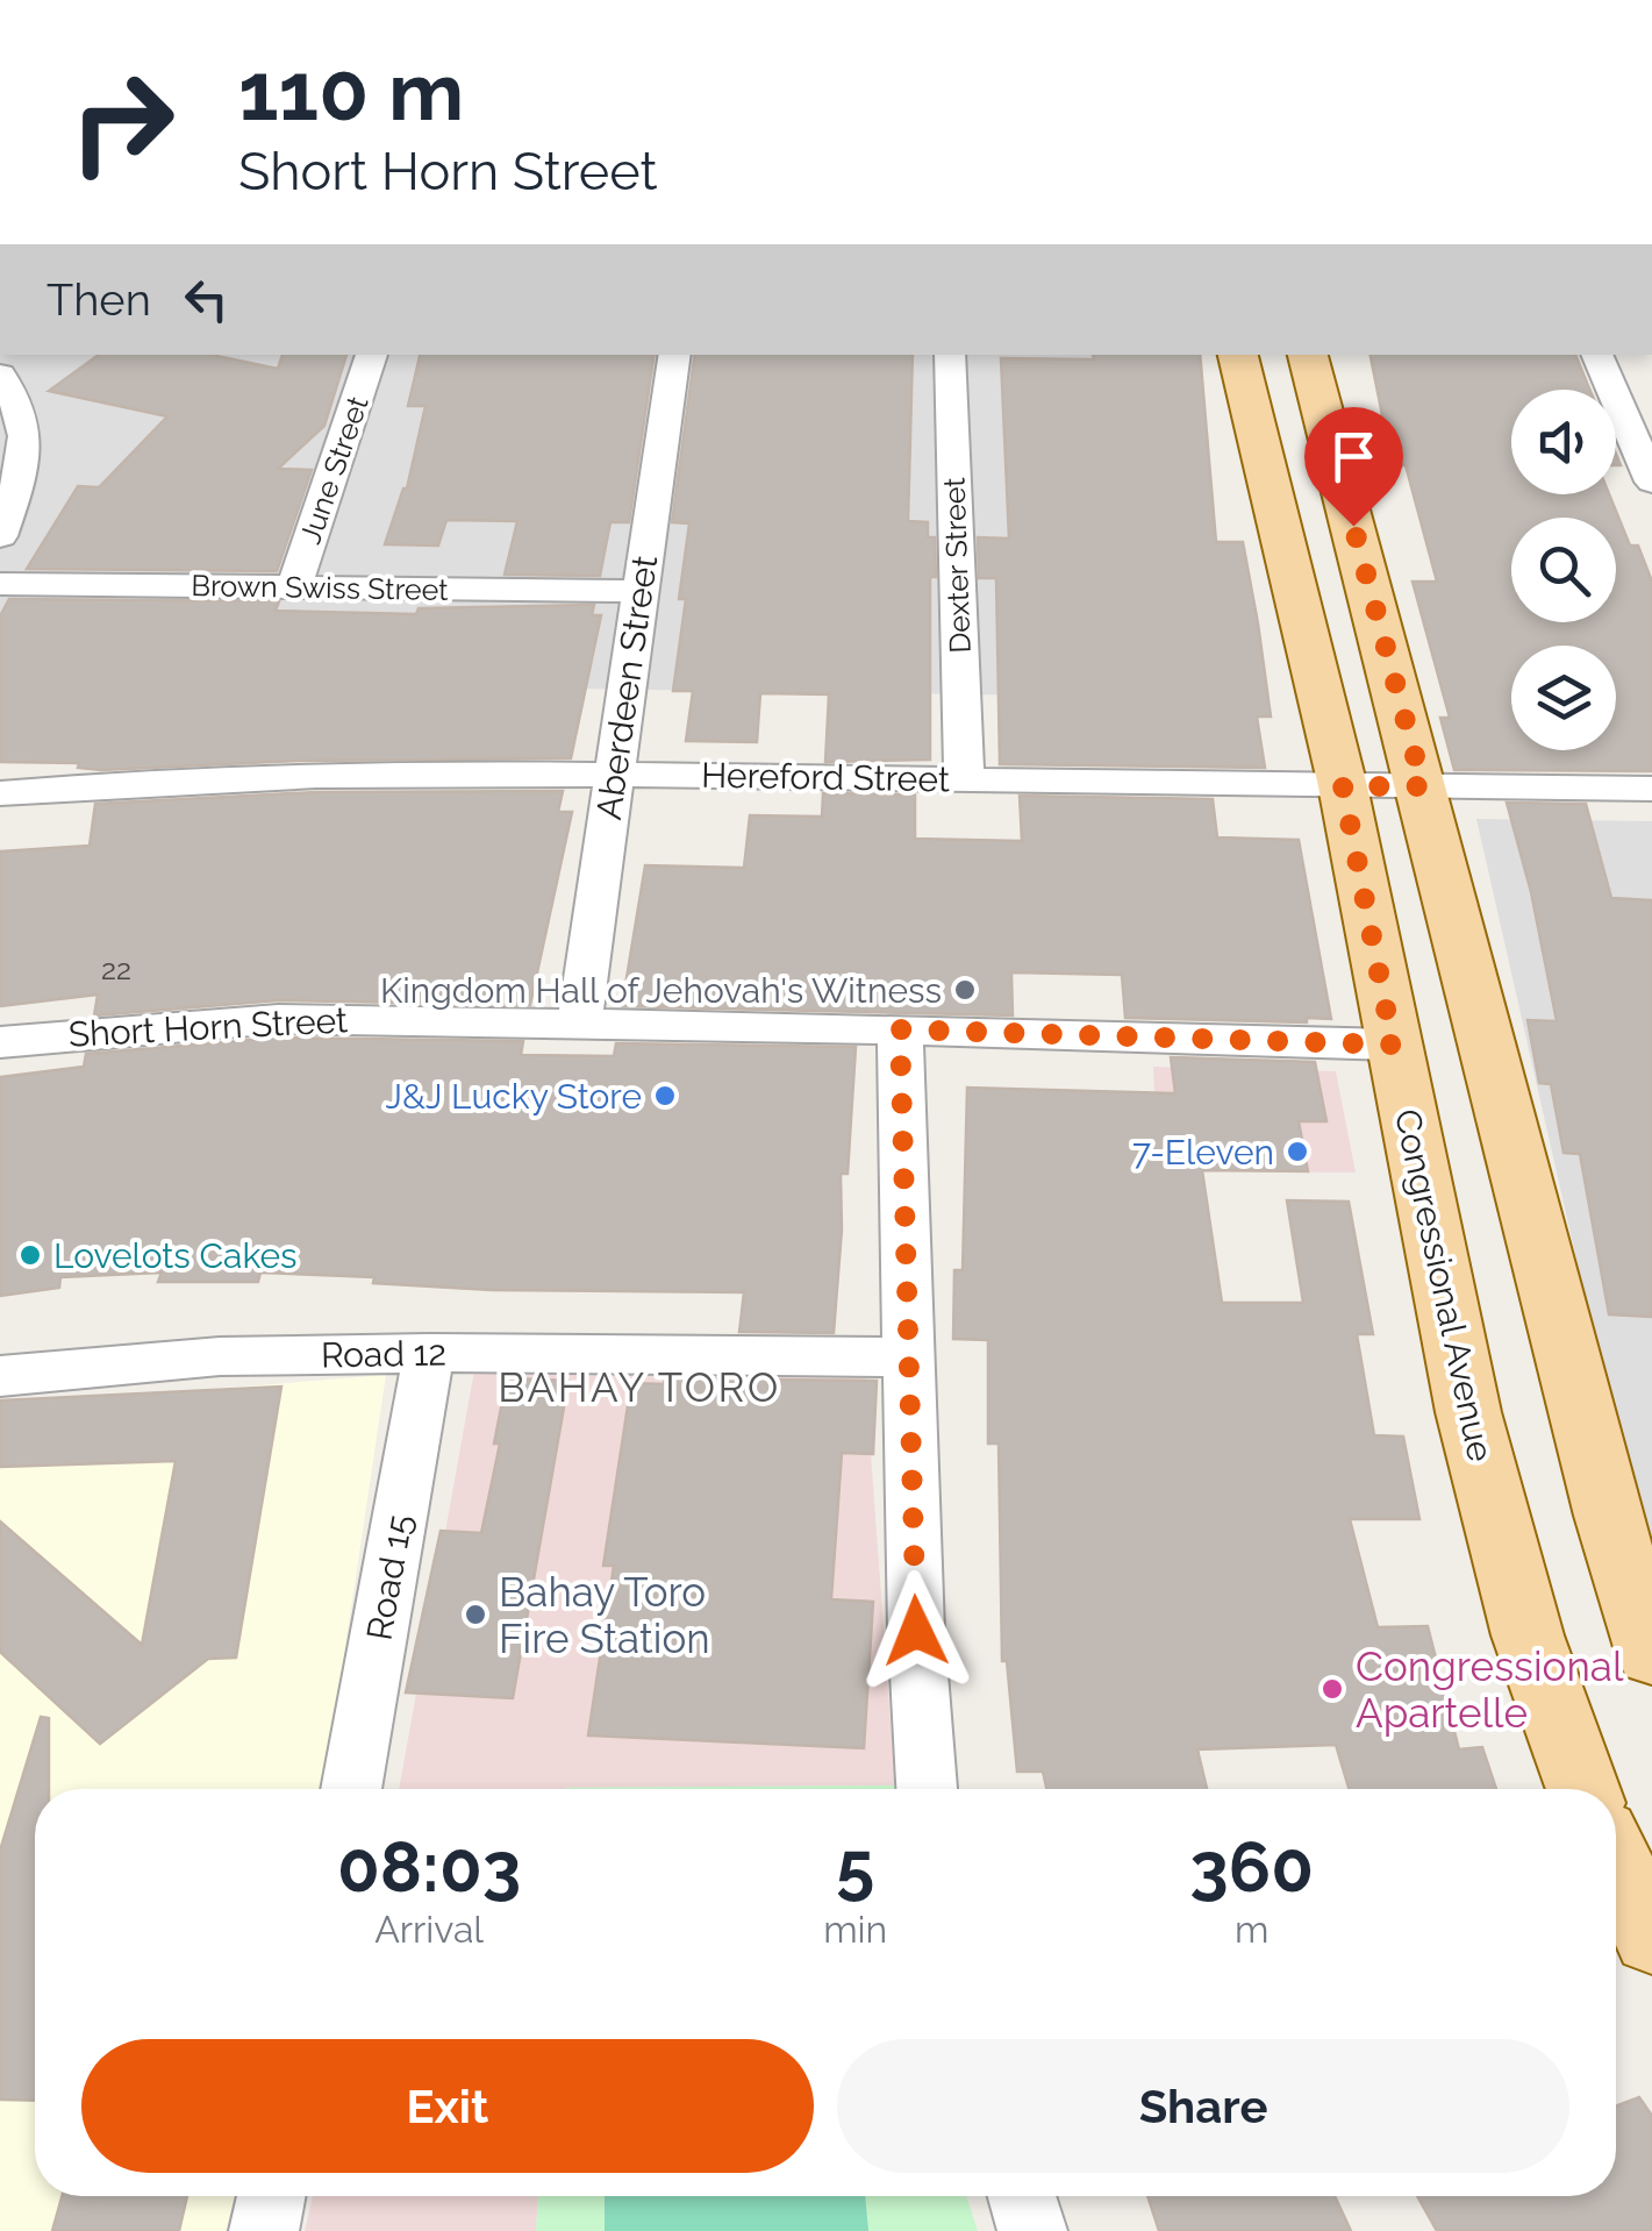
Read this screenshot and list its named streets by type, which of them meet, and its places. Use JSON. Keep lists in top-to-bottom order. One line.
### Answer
{"streets":{"main road":["Congressional Avenue"],"street":["June Street","Dexter Street","Brown Swiss Street","Aberdeen Street","Hereford Street","Short Horn Street","Road 12","Road 15"]},"crossings":[["June Street","Brown Swiss Street"],["Dexter Street","Hereford Street"],["Brown Swiss Street","Aberdeen Street"],["Aberdeen Street","Hereford Street"],["Aberdeen Street","Short Horn Street"],["Hereford Street","Congressional Avenue"],["Short Horn Street","Congressional Avenue"],["Road 12","Road 15"]],"districts":["BAHAY TORO"],"places":["Kingdom Hall of Jehovah's Witness","J&J Lucky Store","7-Eleven","Lovelots Cakes","Bahay Toro Fire Station","Congressional Apartelle"],"house_numbers":["22"],"page":{"turn":["110 m","Short Horn Street"],"then":"Then","eta":["08:03","Arrival","5","min","360","m"],"buttons":["Exit","Share"]}}
